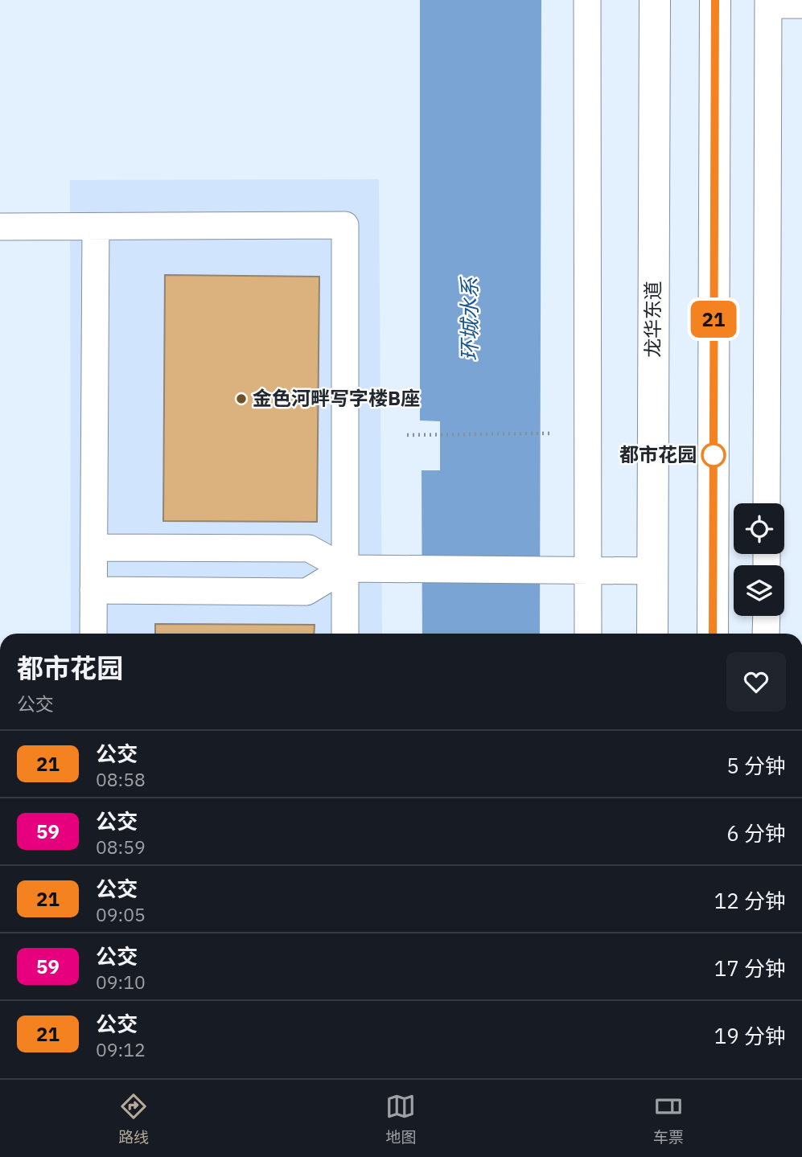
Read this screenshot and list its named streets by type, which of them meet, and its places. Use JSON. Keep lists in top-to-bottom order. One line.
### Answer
{"streets":{"main road":["龙华东道"]},"water":["环城水系"],"places":["金色河畔写字楼B座","都市花园"],"lines":["bus line 21"],"page":{"on_map":"21","heading":["都市花园","公交"],"list":[{"mark":"21","name":"公交","note":"08:58","value":"5 分钟"},{"mark":"59","name":"公交","note":"08:59","value":"6 分钟"},{"mark":"21","name":"公交","note":"09:05","value":"12 分钟"},{"mark":"59","name":"公交","note":"09:10","value":"17 分钟"},{"mark":"21","name":"公交","note":"09:12","value":"19 分钟"}],"tabs":["路线","地图","车票"]}}
